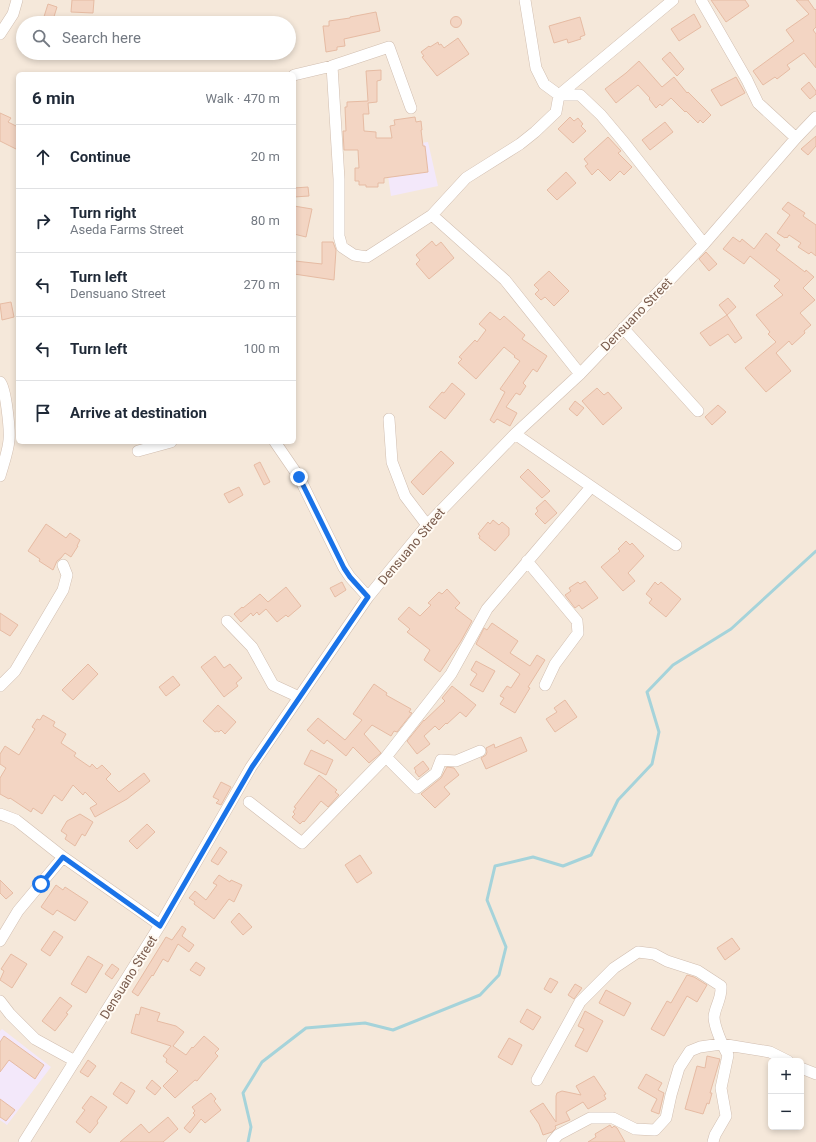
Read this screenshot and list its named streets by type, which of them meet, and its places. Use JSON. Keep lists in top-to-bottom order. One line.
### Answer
{"streets":{"street":["Densuano Street"]},"page":{"search":"Search here","heading":["6 min","Walk · 470 m"],"list":[["Continue","20 m"],["Turn right","Aseda Farms Street","80 m"],["Turn left","Densuano Street","270 m"],["Turn left","100 m"],"Arrive at destination"],"map_buttons":["+","−"]}}
